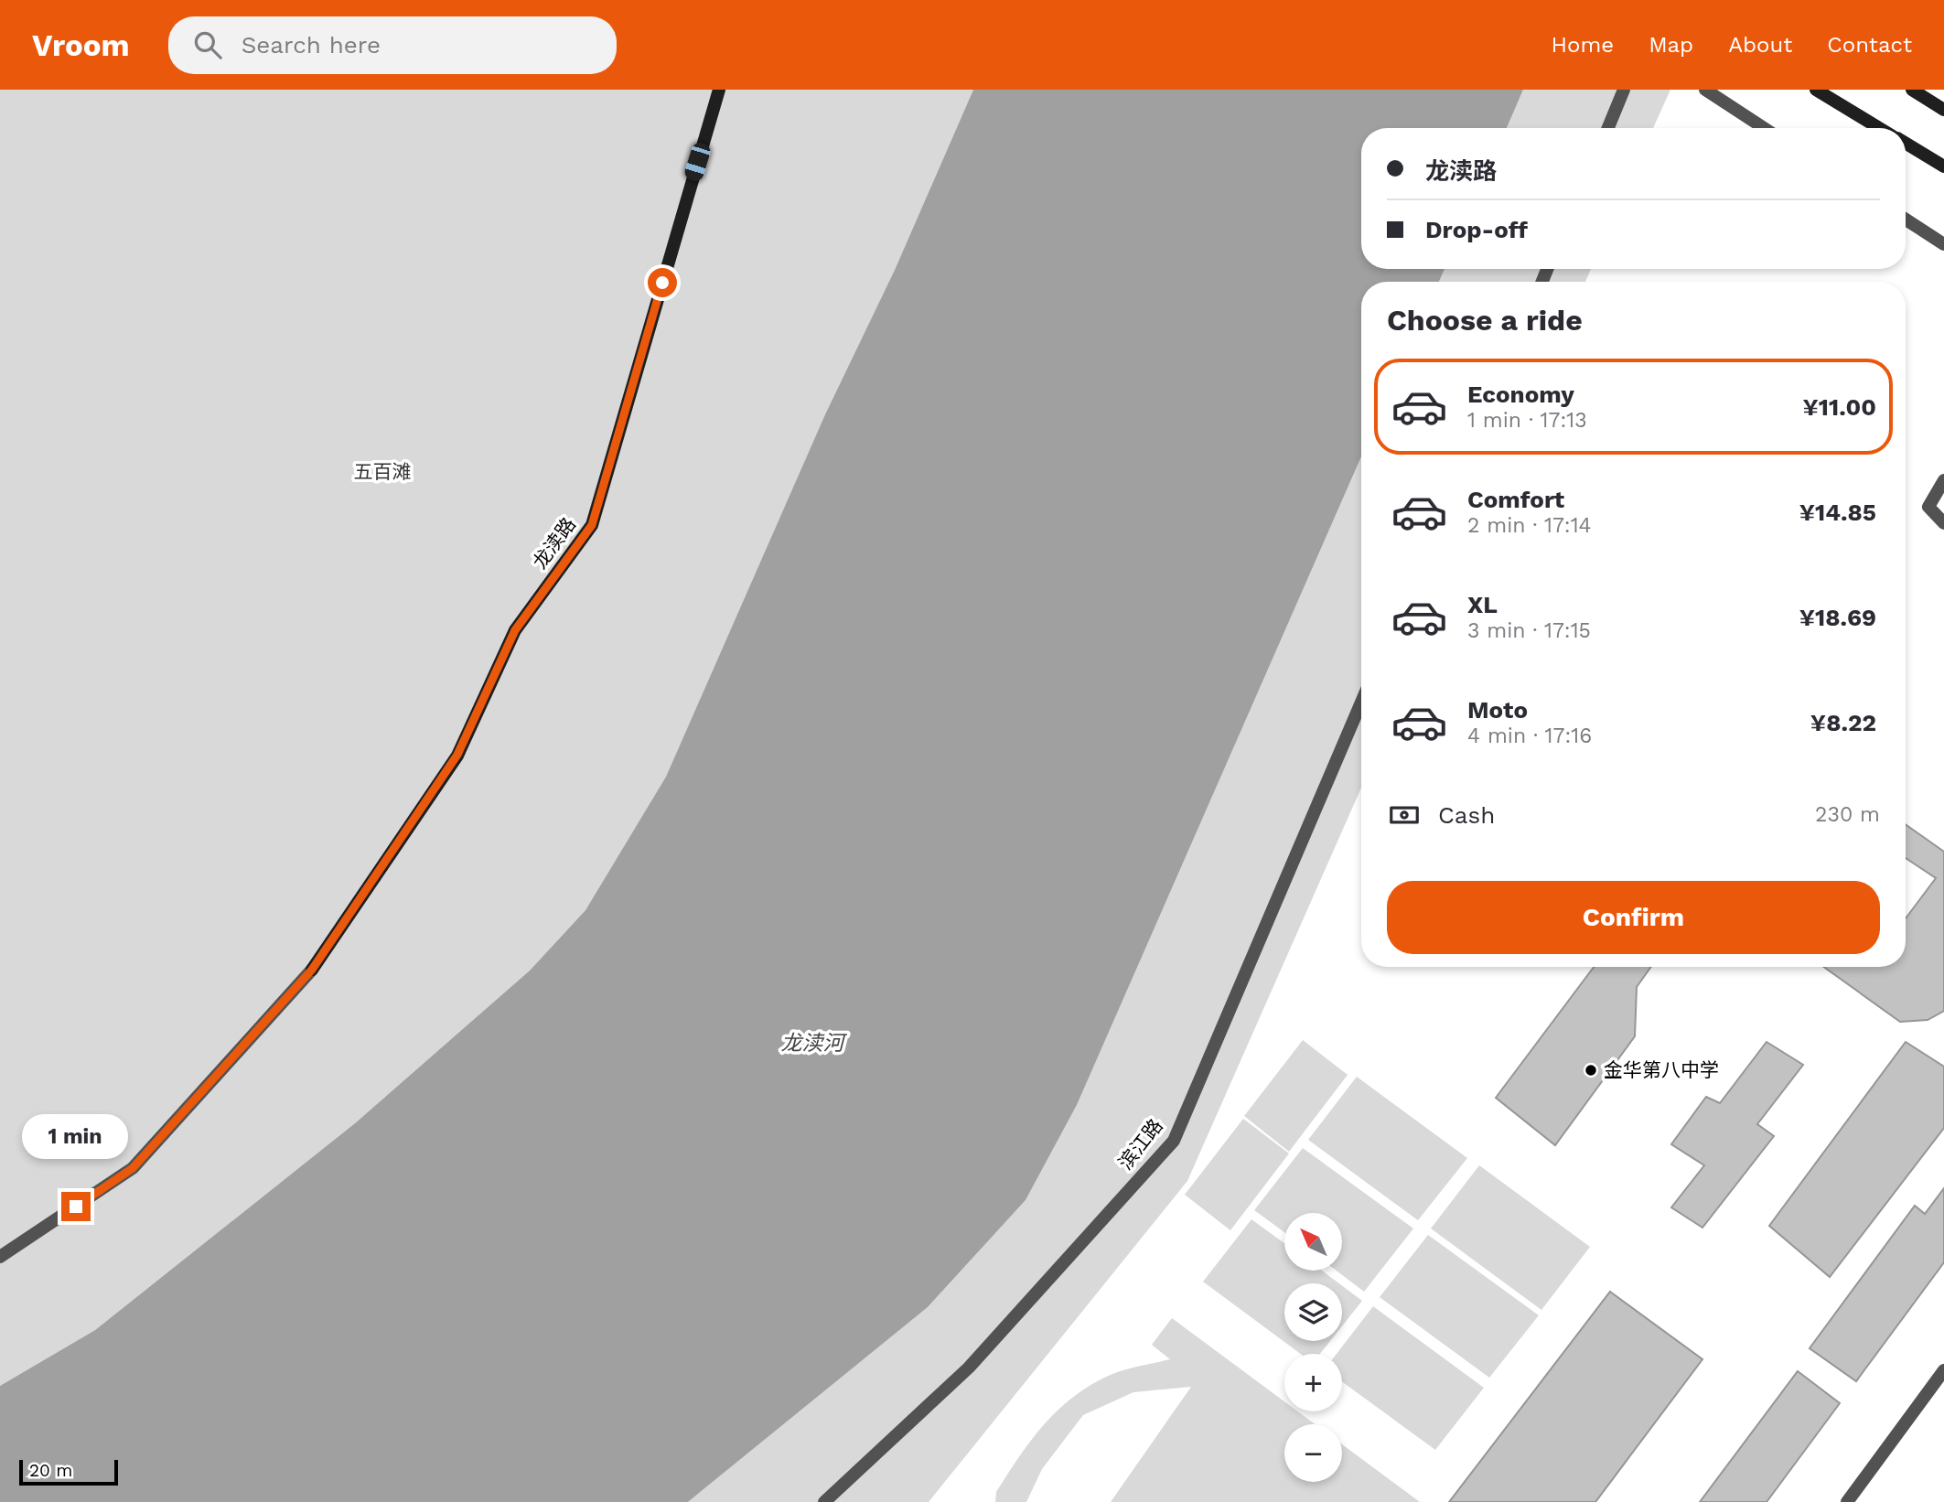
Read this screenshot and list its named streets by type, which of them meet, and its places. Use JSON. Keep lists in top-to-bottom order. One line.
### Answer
{"streets":{"street":["龙渎路","滨江路"]},"water":["龙渎河"],"parks":["五百滩"],"places":["金华第八中学"],"scale_bar":"20 m","north":"top left","page":{"header":"Vroom","search":"Search here","nav":["Home","Map","About","Contact"],"banner":["龙渎路","Drop-off"],"heading":"Choose a ride","list":[{"name":"Economy","note":"1 min · 17:13","value":"¥11.00"},{"name":"Comfort","note":"2 min · 17:14","value":"¥14.85"},{"name":"XL","note":"3 min · 17:15","value":"¥18.69"},{"name":"Moto","note":"4 min · 17:16","value":"¥8.22"}],"pay":["Cash","230 m"],"buttons":"Confirm","bubble":"1 min","map_buttons":["+","−"],"scale":"20 m"}}
